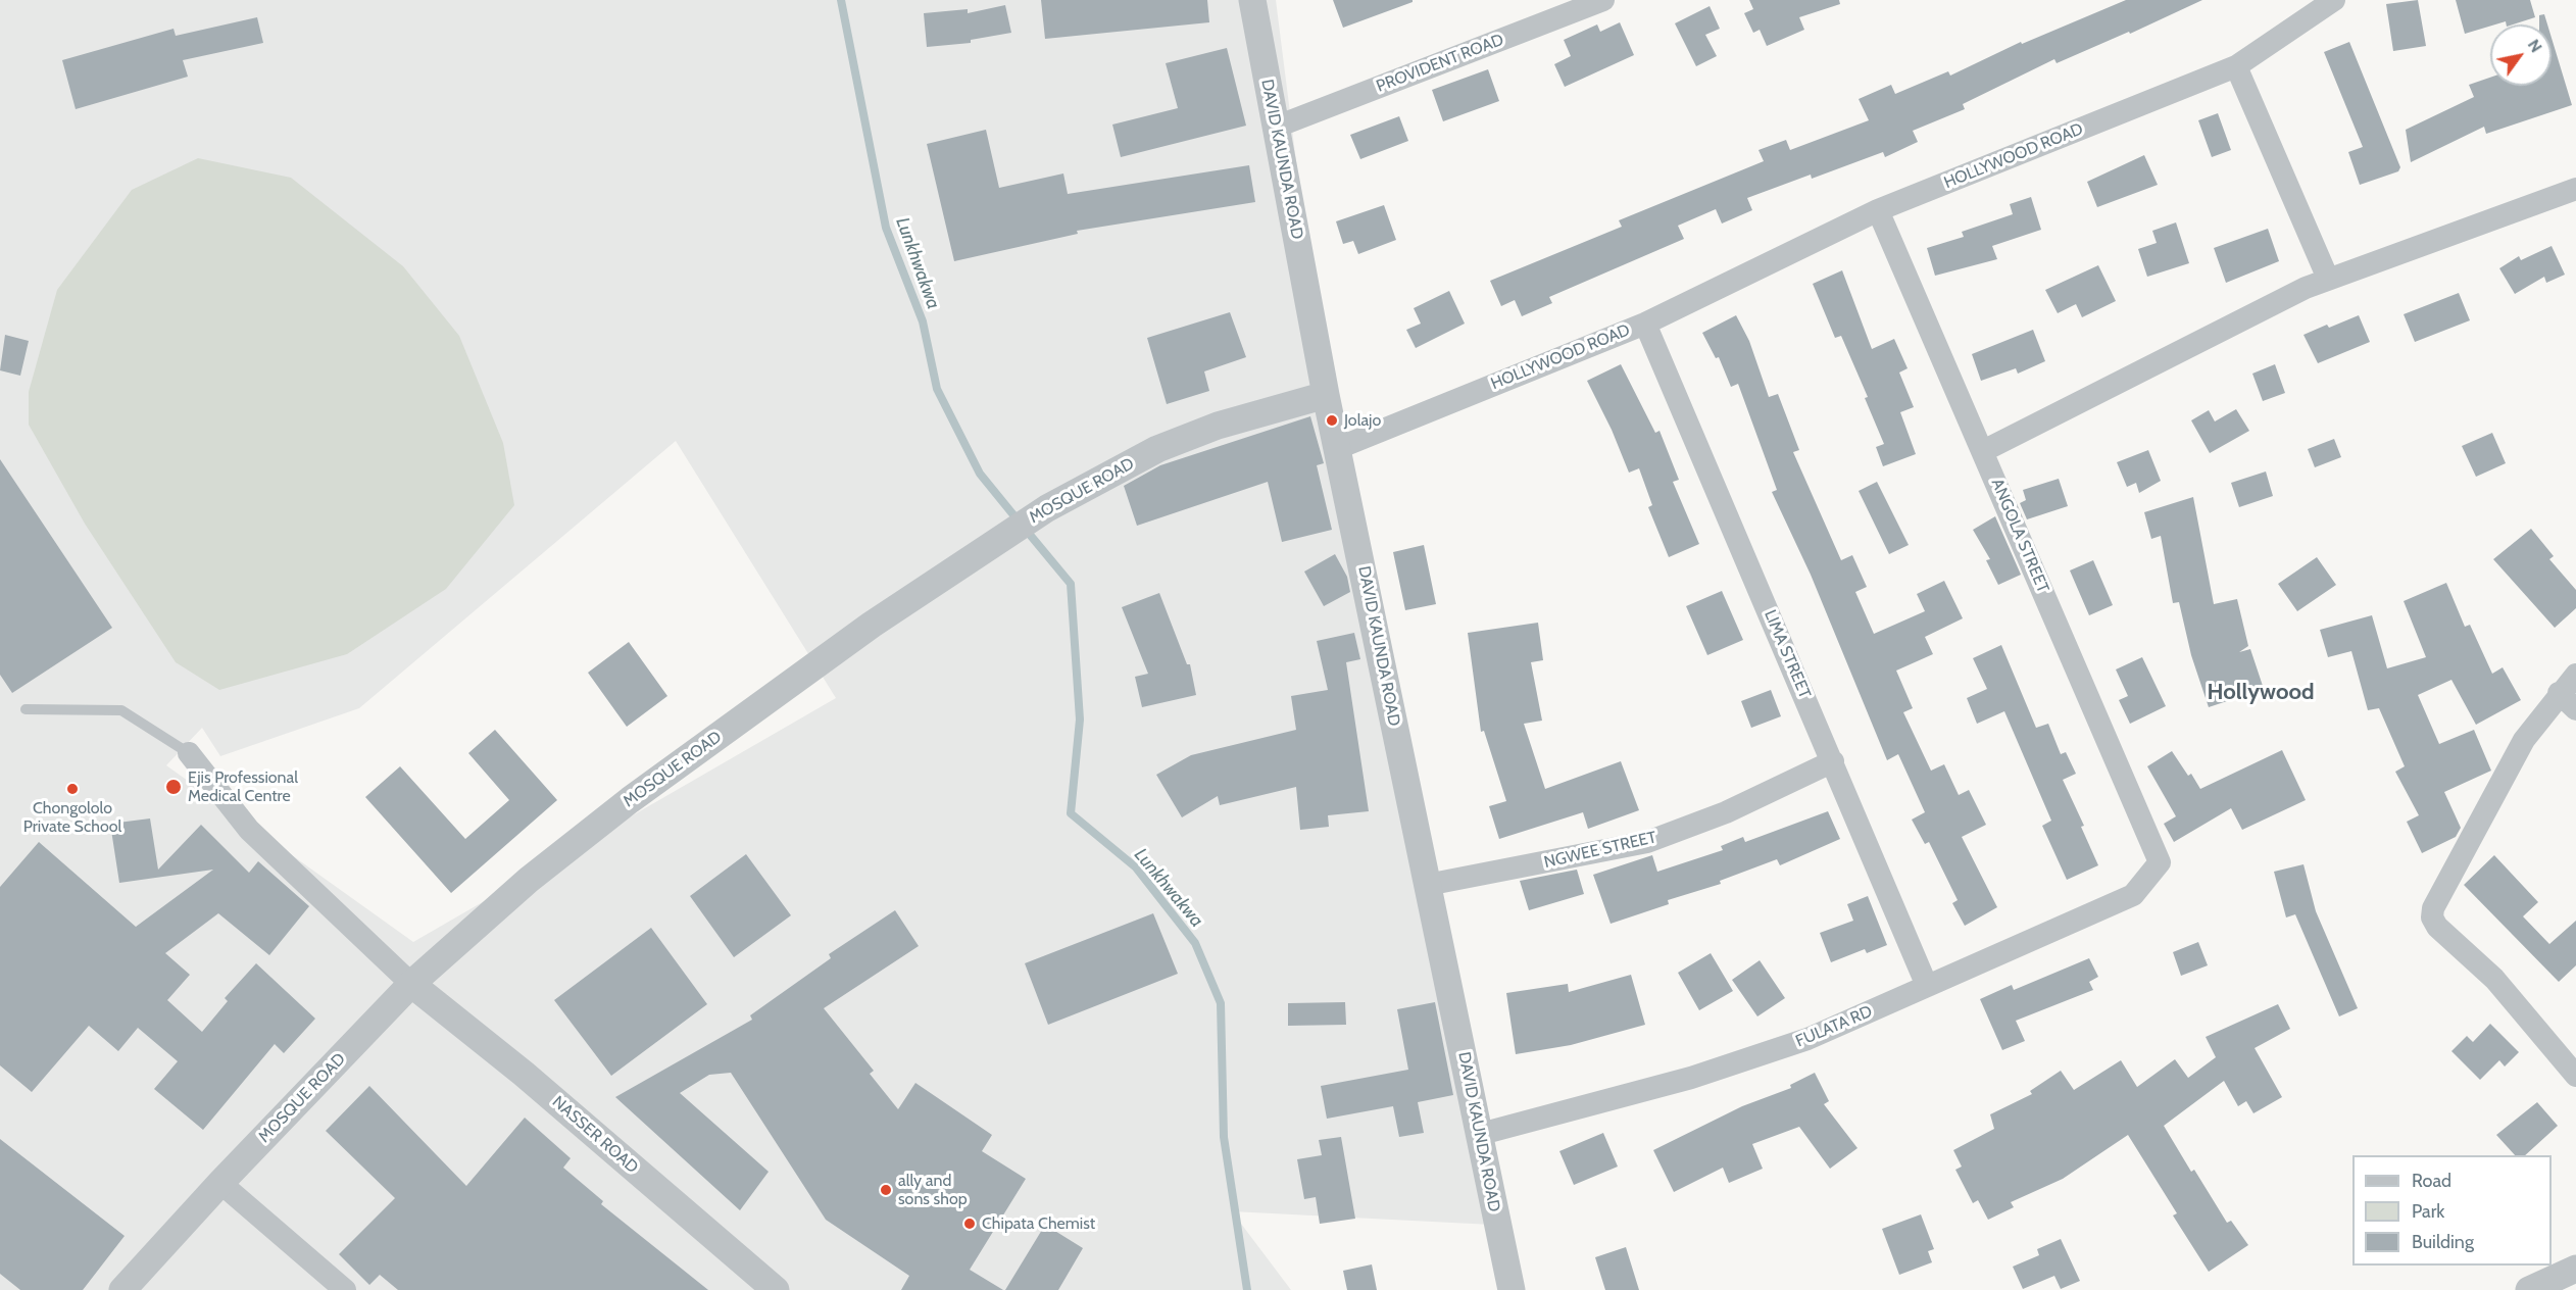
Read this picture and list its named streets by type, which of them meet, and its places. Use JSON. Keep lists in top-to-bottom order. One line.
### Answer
{"streets":{"street":["PROVIDENT ROAD","HOLLYWOOD ROAD","DAVID KAUNDA ROAD","MOSQUE ROAD","ANGOLA STREET","LIMA STREET","NGWEE STREET","FULATA RD","NASSER ROAD"]},"crossings":[["PROVIDENT ROAD","DAVID KAUNDA ROAD"],["HOLLYWOOD ROAD","DAVID KAUNDA ROAD"],["HOLLYWOOD ROAD","ANGOLA STREET"],["HOLLYWOOD ROAD","LIMA STREET"],["DAVID KAUNDA ROAD","MOSQUE ROAD"],["DAVID KAUNDA ROAD","NGWEE STREET"],["DAVID KAUNDA ROAD","FULATA RD"],["MOSQUE ROAD","NASSER ROAD"],["ANGOLA STREET","FULATA RD"],["LIMA STREET","NGWEE STREET"],["LIMA STREET","FULATA RD"]],"districts":["Hollywood"],"water":["Lunkhwakwa"],"places":["Jolajo","Ejis Professional Medical Centre","Chongololo Private School","ally and sons shop","Chipata Chemist"],"legend":["Road","Park","Building"],"north":"top right"}
